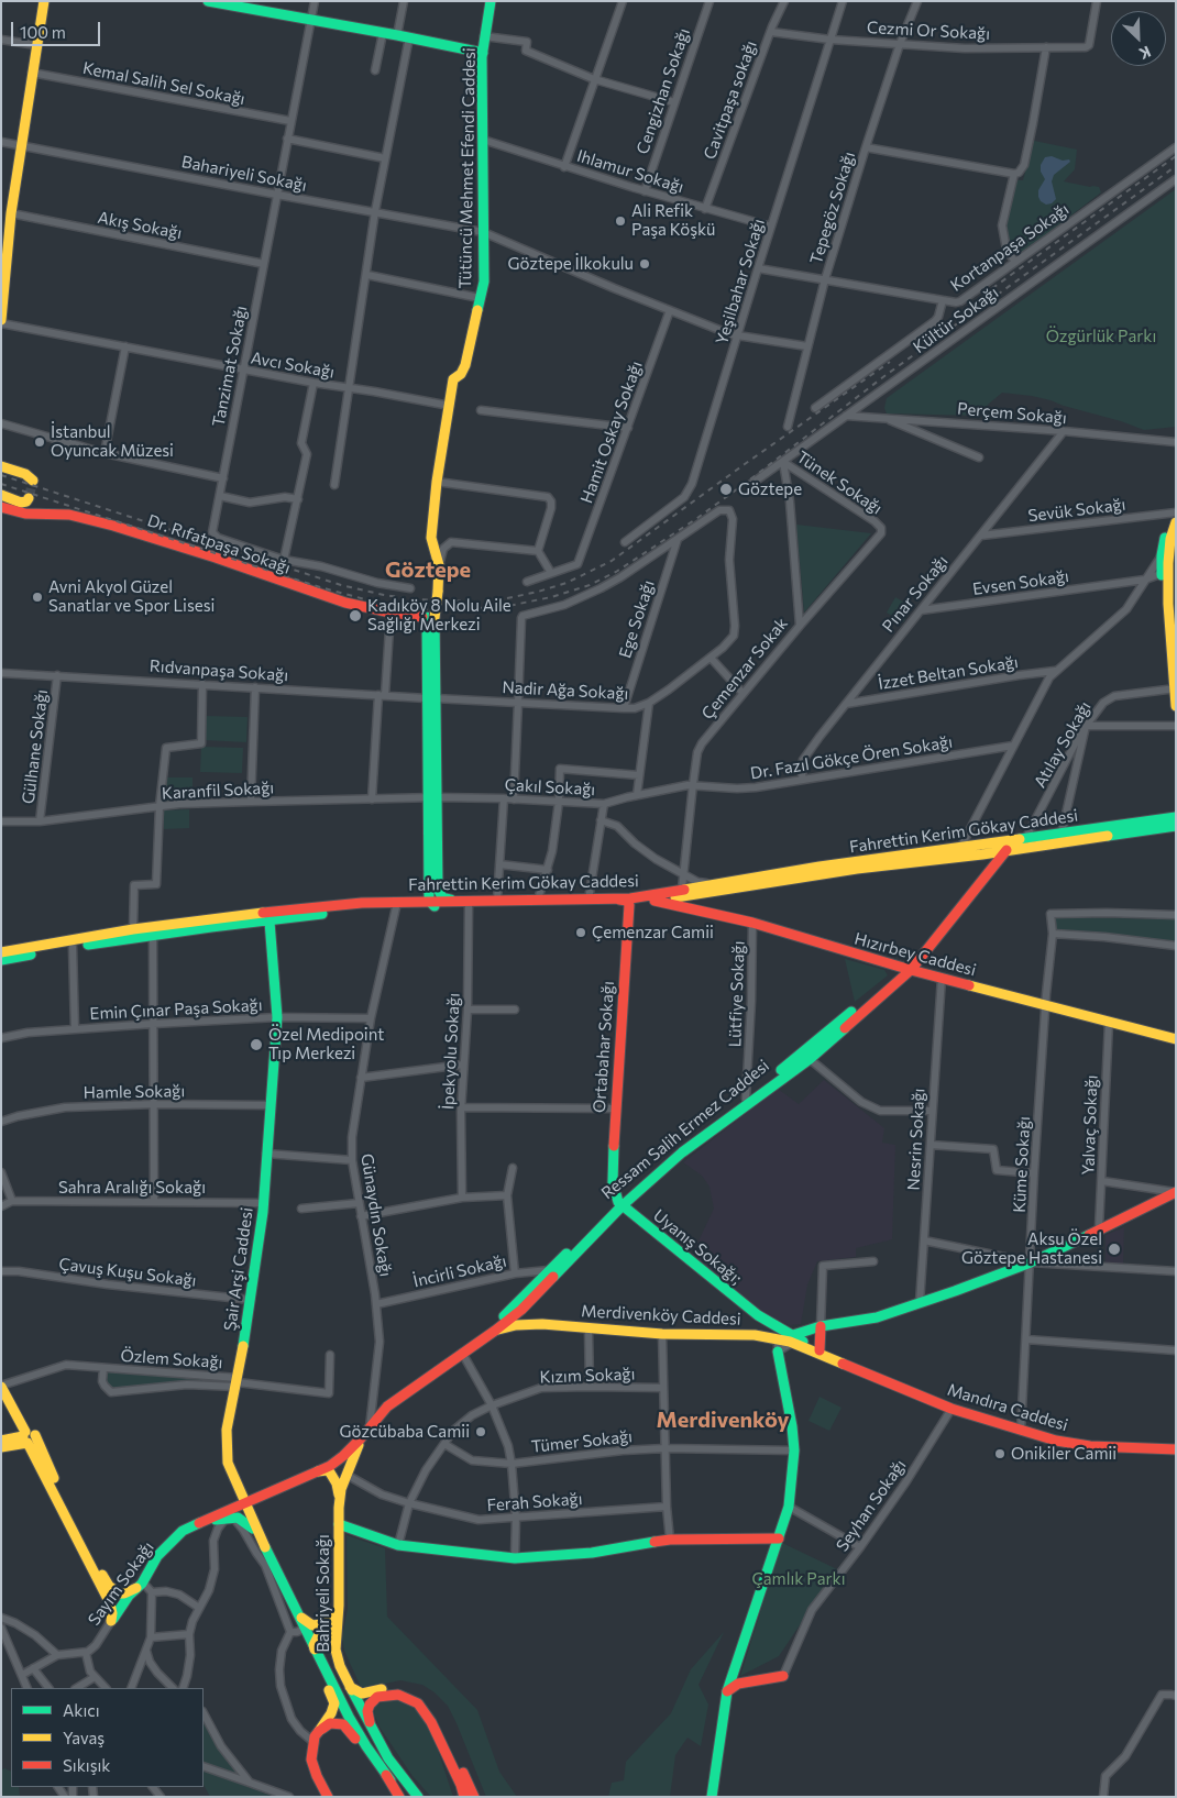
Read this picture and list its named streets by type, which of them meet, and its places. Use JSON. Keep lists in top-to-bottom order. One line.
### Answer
{"streets":{"main road":["Tütüncü Mehmet Efendi Caddesi","Dr. Rıfatpaşa Sokağı","Fahrettin Kerim Gökay Caddesi","Hızırbey Caddesi","Ortabahar Sokağı","Ressam Salih Ermez Caddesi","Uyanış Sokağı;","Şair Arşi Caddesi","Merdivenköy Caddesi","Mandıra Caddesi","Sayım Sokağı","Bahriyeli Sokağı"],"street":["Cezmi Or Sokağı","Kemal Salih Sel Sokağı","Cengizhan Sokağı","Cavitpaşa sokağı","Ihlamur Sokağı","Bahariyeli Sokağı","Tepegöz Sokağı","Akış Sokağı","Kortanpaşa Sokağı","Yeşilbahar Sokağı","Kültür Sokağı","Avcı Sokağı","Tanzimat Sokağı","Perçem Sokağı","Hamit Oskay Sokağı","Tünek Sokağı","Sevük Sokağı","Evsen Sokağı","Pınar Sokağı","Ege Sokağı","Çemenzar Sokak","Rıdvanpaşa Sokağı","İzzet Beltan Sokağı","Nadir Ağa Sokağı","Atılay Sokağı","Gülhane Sokağı","Dr. Fazıl Gökçe Ören Sokağı","Çakıl Sokağı","Karanfil Sokağı","Lütfiye Sokağı","Emin Çınar Paşa Sokağı","İpekyolu Sokağı","Hamle Sokağı","Yalvaç Sokağı","Nesrin Sokağı","Küme Sokağı","Sahra Aralığı Sokağı","Günaydın Sokağı","İncirli Sokağı","Çavuş Kuşu Sokağı","Özlem Sokağı","Kızım Sokağı","Tümer Sokağı","Ferah Sokağı","Seyhan Sokağı"]},"crossings":[["Cezmi Or Sokağı","Cavitpaşa sokağı"],["Cezmi Or Sokağı","Tepegöz Sokağı"],["Cezmi Or Sokağı","Yeşilbahar Sokağı"],["Kemal Salih Sel Sokağı","Tanzimat Sokağı"],["Cengizhan Sokağı","Ihlamur Sokağı"],["Cavitpaşa sokağı","Ihlamur Sokağı"],["Tütüncü Mehmet Efendi Caddesi","Ihlamur Sokağı"],["Tütüncü Mehmet Efendi Caddesi","Bahariyeli Sokağı"],["Tütüncü Mehmet Efendi Caddesi","Avcı Sokağı"],["Tütüncü Mehmet Efendi Caddesi","Dr. Rıfatpaşa Sokağı"],["Ihlamur Sokağı","Yeşilbahar Sokağı"],["Bahariyeli Sokağı","Tepegöz Sokağı"],["Bahariyeli Sokağı","Yeşilbahar Sokağı"],["Bahariyeli Sokağı","Tanzimat Sokağı"],["Bahariyeli Sokağı","Hamit Oskay Sokağı"],["Akış Sokağı","Tanzimat Sokağı"],["Kültür Sokağı","Perçem Sokağı"],["Kültür Sokağı","Tünek Sokağı"],["Kültür Sokağı","Çemenzar Sokak"],["Avcı Sokağı","Tanzimat Sokağı"],["Perçem Sokağı","Pınar Sokağı"],["Tünek Sokağı","Çemenzar Sokak"],["Sevük Sokağı","Pınar Sokağı"],["Evsen Sokağı","Pınar Sokağı"],["Pınar Sokağı","İzzet Beltan Sokağı"],["Pınar Sokağı","Dr. Fazıl Gökçe Ören Sokağı"],["Ege Sokağı","Nadir Ağa Sokağı"],["Çemenzar Sokak","Dr. Fazıl Gökçe Ören Sokağı"],["Çemenzar Sokak","Çakıl Sokağı"],["Çemenzar Sokak","Fahrettin Kerim Gökay Caddesi"],["Rıdvanpaşa Sokağı","Nadir Ağa Sokağı"],["Rıdvanpaşa Sokağı","Gülhane Sokağı"],["Atılay Sokağı","Fahrettin Kerim Gökay Caddesi"],["Gülhane Sokağı","Karanfil Sokağı"],["Dr. Fazıl Gökçe Ören Sokağı","Çakıl Sokağı"],["Çakıl Sokağı","Karanfil Sokağı"],["Fahrettin Kerim Gökay Caddesi","Hızırbey Caddesi"],["Fahrettin Kerim Gökay Caddesi","Ortabahar Sokağı"],["Fahrettin Kerim Gökay Caddesi","İpekyolu Sokağı"],["Fahrettin Kerim Gökay Caddesi","Ressam Salih Ermez Caddesi"],["Fahrettin Kerim Gökay Caddesi","Günaydın Sokağı"],["Fahrettin Kerim Gökay Caddesi","Şair Arşi Caddesi"],["Hızırbey Caddesi","Lütfiye Sokağı"],["Hızırbey Caddesi","Yalvaç Sokağı"],["Hızırbey Caddesi","Ressam Salih Ermez Caddesi"],["Hızırbey Caddesi","Nesrin Sokağı"],["Hızırbey Caddesi","Küme Sokağı"],["Lütfiye Sokağı","Ressam Salih Ermez Caddesi"],["Emin Çınar Paşa Sokağı","Günaydın Sokağı"],["Emin Çınar Paşa Sokağı","Şair Arşi Caddesi"],["Ortabahar Sokağı","Ressam Salih Ermez Caddesi"],["Ortabahar Sokağı","Uyanış Sokağı;"],["Hamle Sokağı","Şair Arşi Caddesi"],["Ressam Salih Ermez Caddesi","Günaydın Sokağı"],["Ressam Salih Ermez Caddesi","Uyanış Sokağı;"],["Ressam Salih Ermez Caddesi","İncirli Sokağı"],["Ressam Salih Ermez Caddesi","Merdivenköy Caddesi"],["Ressam Salih Ermez Caddesi","Bahriyeli Sokağı"],["Küme Sokağı","Mandıra Caddesi"],["Sahra Aralığı Sokağı","Şair Arşi Caddesi"],["Günaydın Sokağı","İncirli Sokağı"],["Günaydın Sokağı","Bahriyeli Sokağı"],["Uyanış Sokağı;","Mandıra Caddesi"],["Şair Arşi Caddesi","Çavuş Kuşu Sokağı"],["Şair Arşi Caddesi","Özlem Sokağı"],["Şair Arşi Caddesi","Sayım Sokağı"],["Merdivenköy Caddesi","Mandıra Caddesi"],["Kızım Sokağı","Tümer Sokağı"],["Kızım Sokağı","Ferah Sokağı"],["Mandıra Caddesi","Seyhan Sokağı"],["Ferah Sokağı","Bahriyeli Sokağı"]],"districts":["Göztepe","Merdivenköy"],"parks":["Özgürlük Parkı","Çamlık Parkı"],"places":["Ali Refik Paşa Köşkü","Göztepe İlkokulu","İstanbul Oyuncak Müzesi","Göztepe","Avni Akyol Güzel Sanatlar ve Spor Lisesi","Kadıköy 8 Nolu Aile Sağlığı Merkezi","Çemenzar Camii","Özel Medipoint Tıp Merkezi","Aksu Özel Göztepe Hastanesi","Gözcübaba Camii","Onikiler Camii"],"legend":["Akıcı","Yavaş","Sıkışık"],"scale_bar":"100 m","north":"bottom right"}
